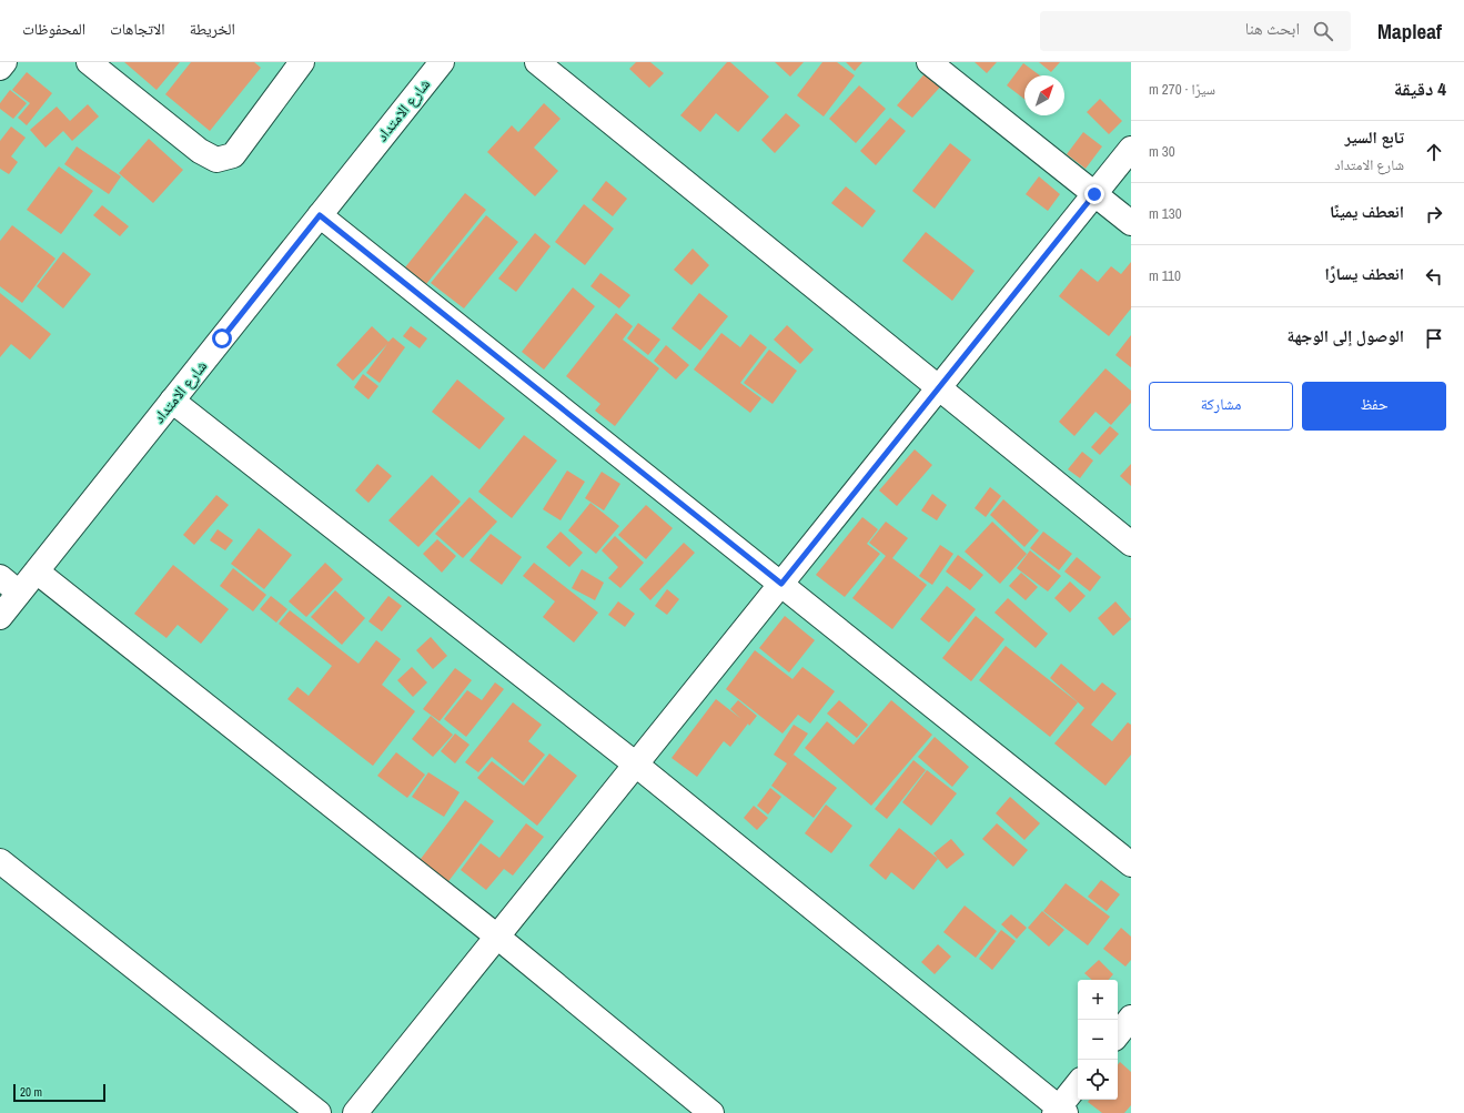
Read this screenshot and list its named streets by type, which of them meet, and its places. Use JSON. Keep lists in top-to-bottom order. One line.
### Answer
{"streets":{"street":["شارع الامتداد"]},"scale_bar":"20 m","north":"top right","page":{"header":"Mapleaf","search":"ابحث هنا","nav":["الخريطة","الاتجاهات","المحفوظات"],"heading":["4 دقيقة","سيرًا · 270 m"],"list":[["تابع السير","شارع الامتداد","30 m"],["انعطف يمينًا","130 m"],["انعطف يسارًا","110 m"],"الوصول إلى الوجهة"],"buttons":["حفظ","مشاركة"],"map_buttons":["+","−"],"scale":"20 m"}}
